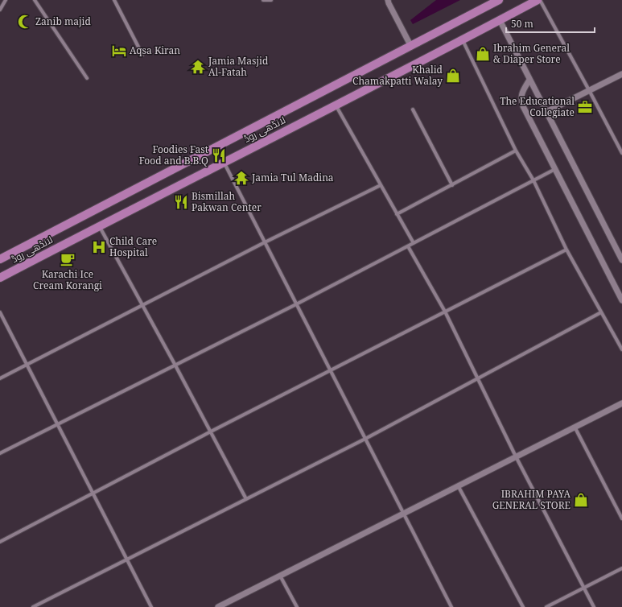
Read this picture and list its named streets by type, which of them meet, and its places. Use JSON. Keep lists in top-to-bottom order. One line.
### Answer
{"streets":{"main road":["لانڈھی روڈ"]},"places":{"mosque":["Zanib majid"],"hotel":["Aqsa Kiran"],"shop":["Ibrahim General & Diaper Store","Khalid Chamakpatti Walay","IBRAHIM PAYA GENERAL STORE"],"temple":["Jamia Masjid Al-Fatah","Jamia Tul Madina"],"office":["The Educational Collegiate"],"restaurant":["Foodies Fast Food and B.B.Q","Bismillah Pakwan Center"],"hospital":["Child Care Hospital"],"cafe":["Karachi Ice Cream Korangi"]},"scale_bar":"50 m"}
